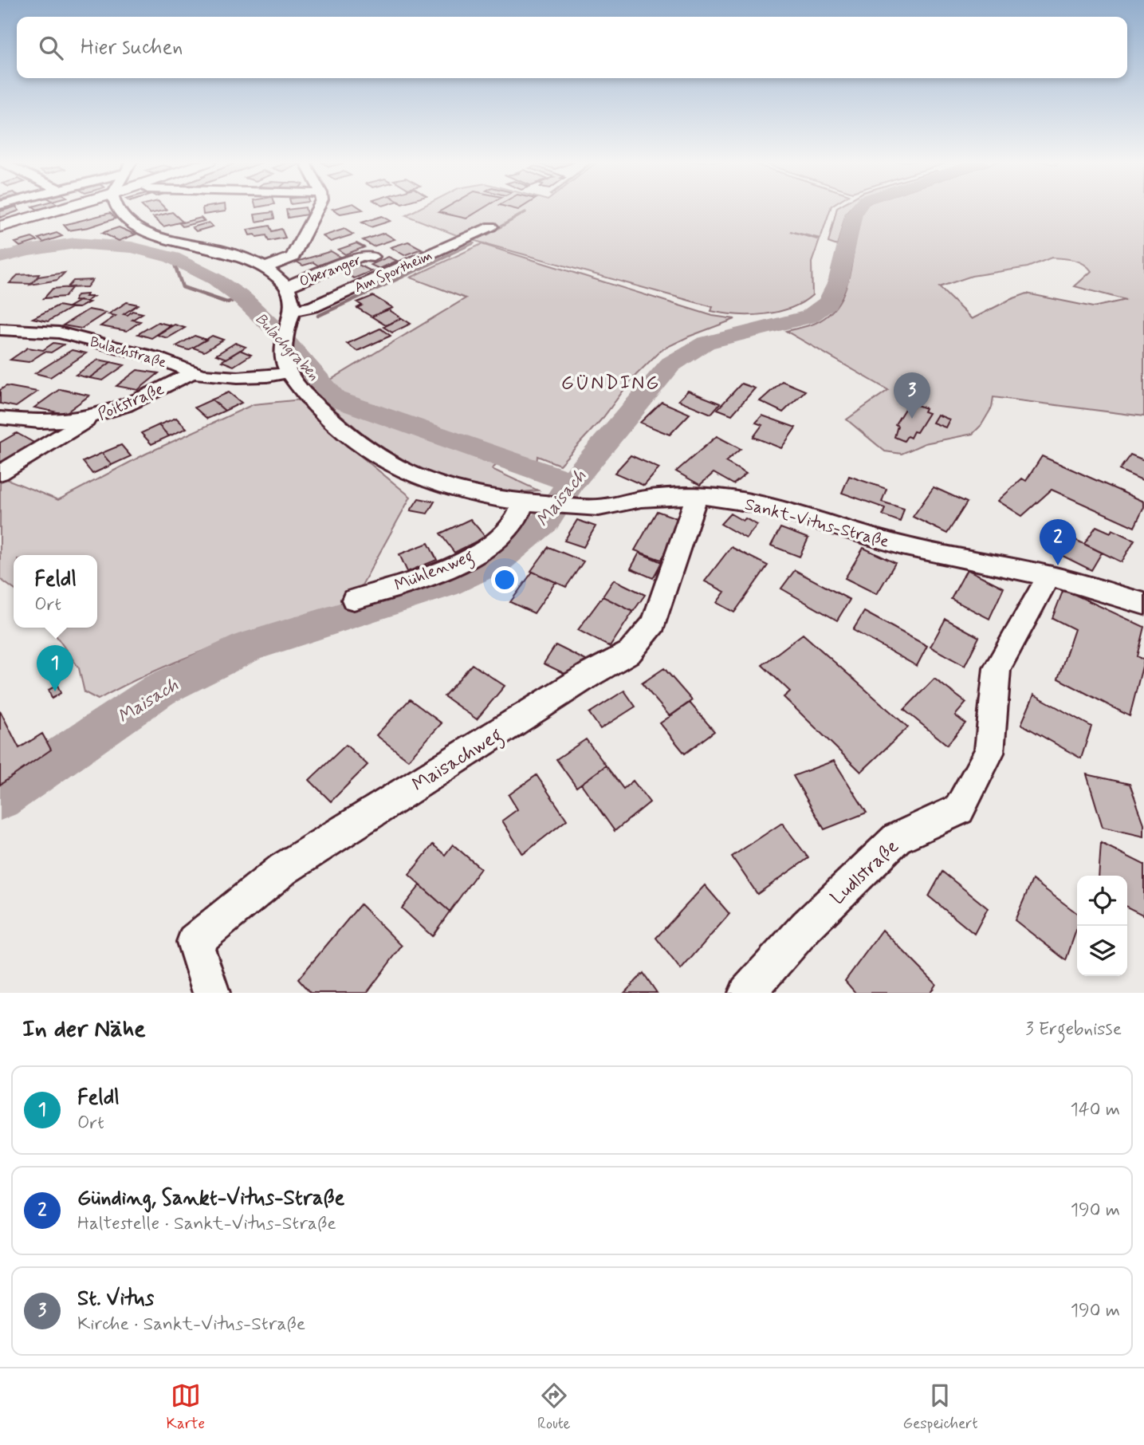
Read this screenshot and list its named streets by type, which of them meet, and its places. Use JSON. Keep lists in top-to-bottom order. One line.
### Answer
{"streets":{"street":["Oberanger","Am Sportheim","Bulachstraße","Poitstraße","Sankt-Vitus-Straße","Mühlenweg","Maisachweg","Ludlstraße"]},"crossings":[["Oberanger","Sankt-Vitus-Straße"],["Am Sportheim","Sankt-Vitus-Straße"],["Bulachstraße","Poitstraße"],["Bulachstraße","Sankt-Vitus-Straße"],["Sankt-Vitus-Straße","Mühlenweg"],["Sankt-Vitus-Straße","Maisachweg"],["Sankt-Vitus-Straße","Ludlstraße"]],"districts":["GÜNDING"],"water":["Bulachgraben","Maisach"],"page":{"search":"Hier suchen","pins":["3","2","1"],"popup":["Feldl","Ort"],"heading":["In der Nähe","3 Ergebnisse"],"list":[{"mark":"1","name":"Feldl","note":"Ort","value":"140 m"},{"mark":"2","name":"Günding, Sankt-Vitus-Straße","note":"Haltestelle · Sankt-Vitus-Straße","value":"190 m"},{"mark":"3","name":"St. Vitus","note":"Kirche · Sankt-Vitus-Straße","value":"190 m"}],"nav":["Karte","Route","Gespeichert"]}}
